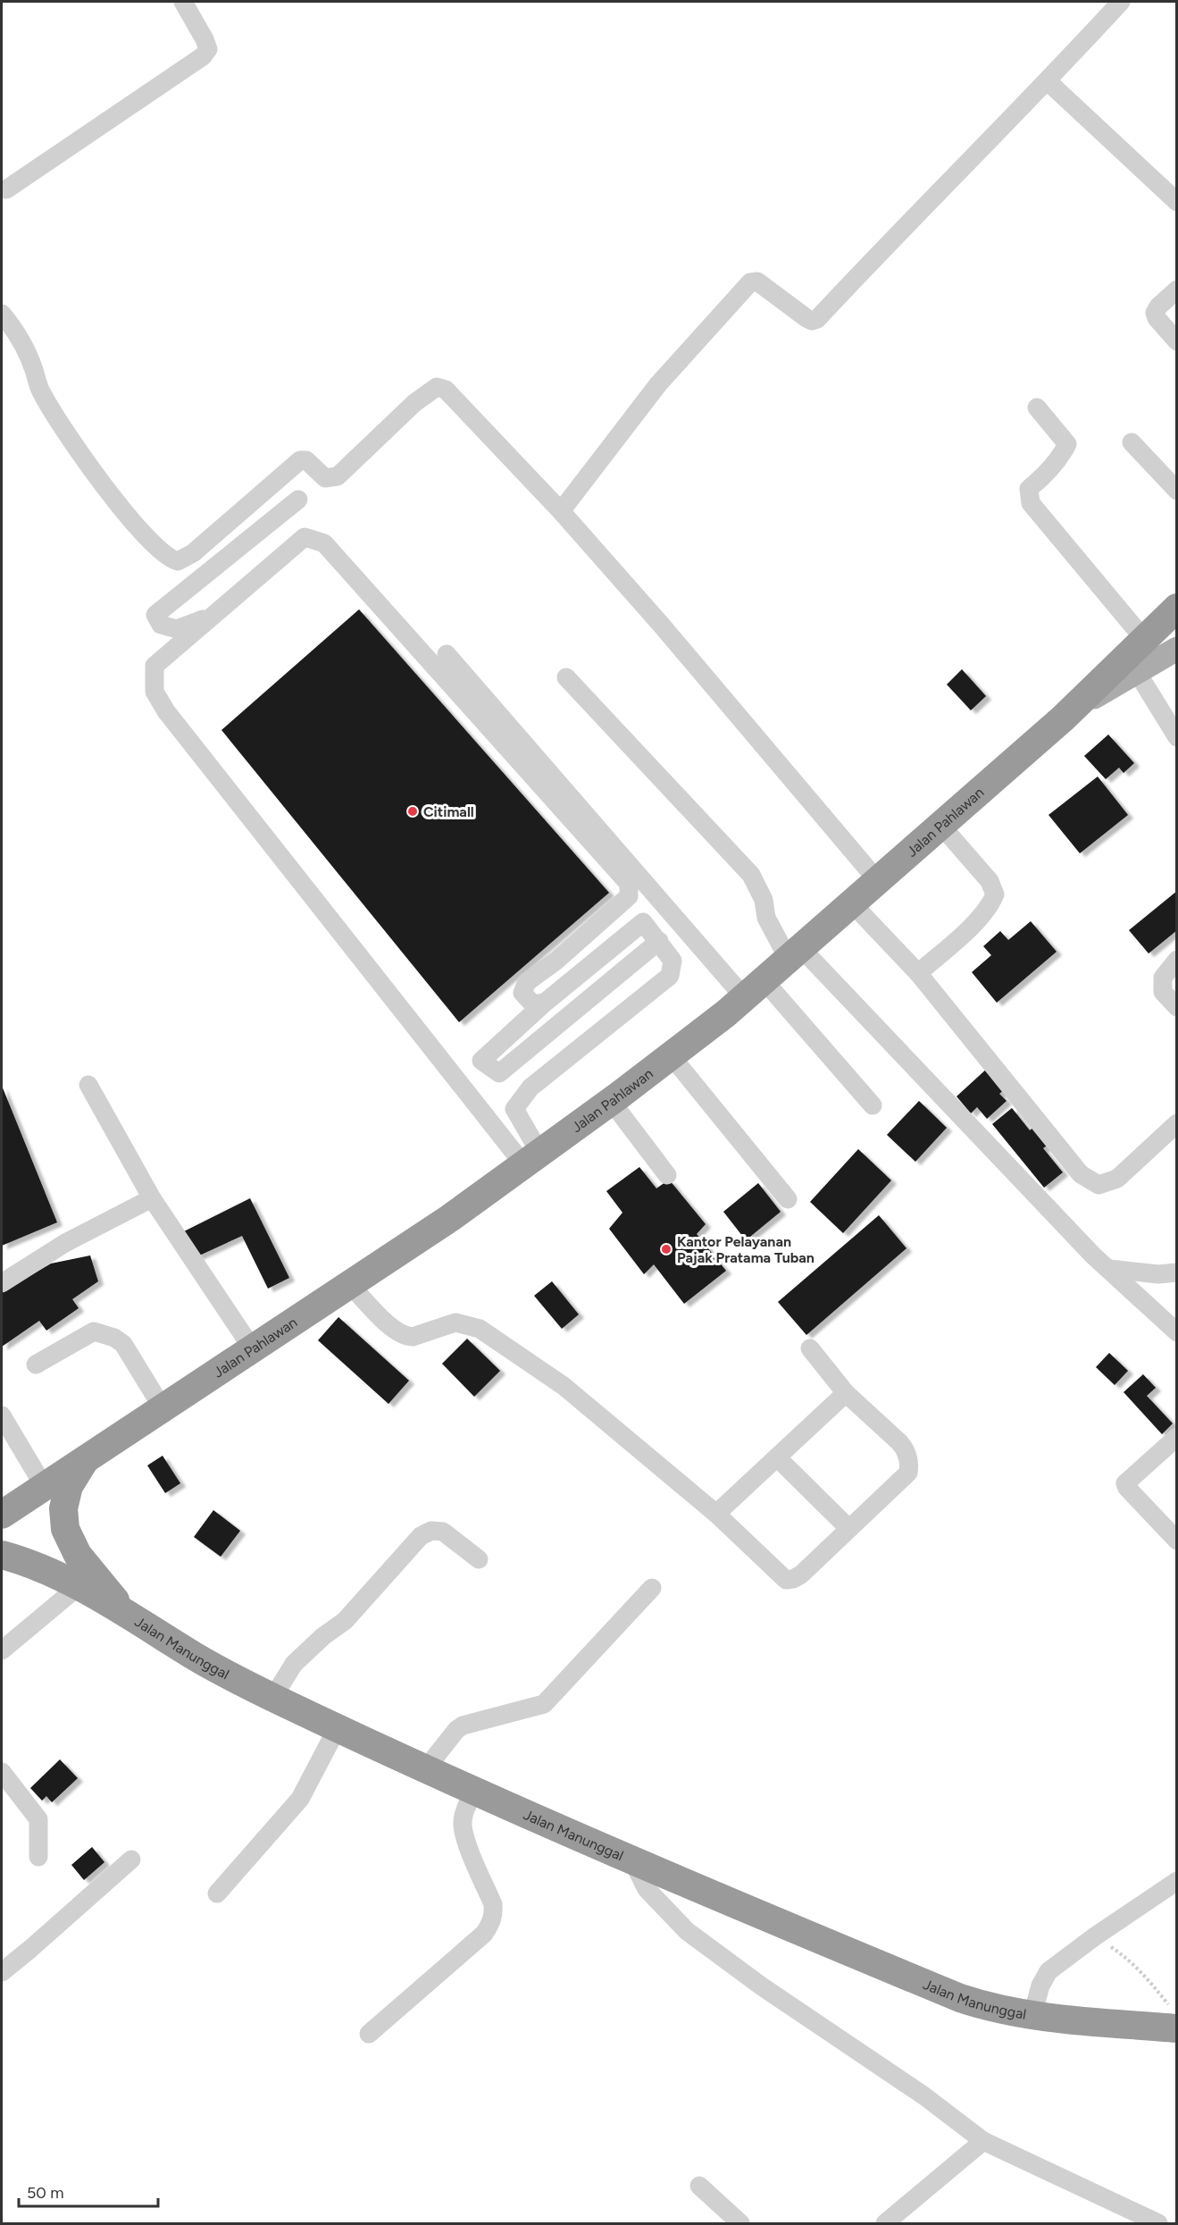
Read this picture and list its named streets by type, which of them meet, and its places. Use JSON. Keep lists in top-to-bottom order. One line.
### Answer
{"streets":{"highway":["Jalan Pahlawan","Jalan Manunggal"]},"places":["Citimall","Kantor Pelayanan Pajak Pratama Tuban"],"scale_bar":"50 m"}
